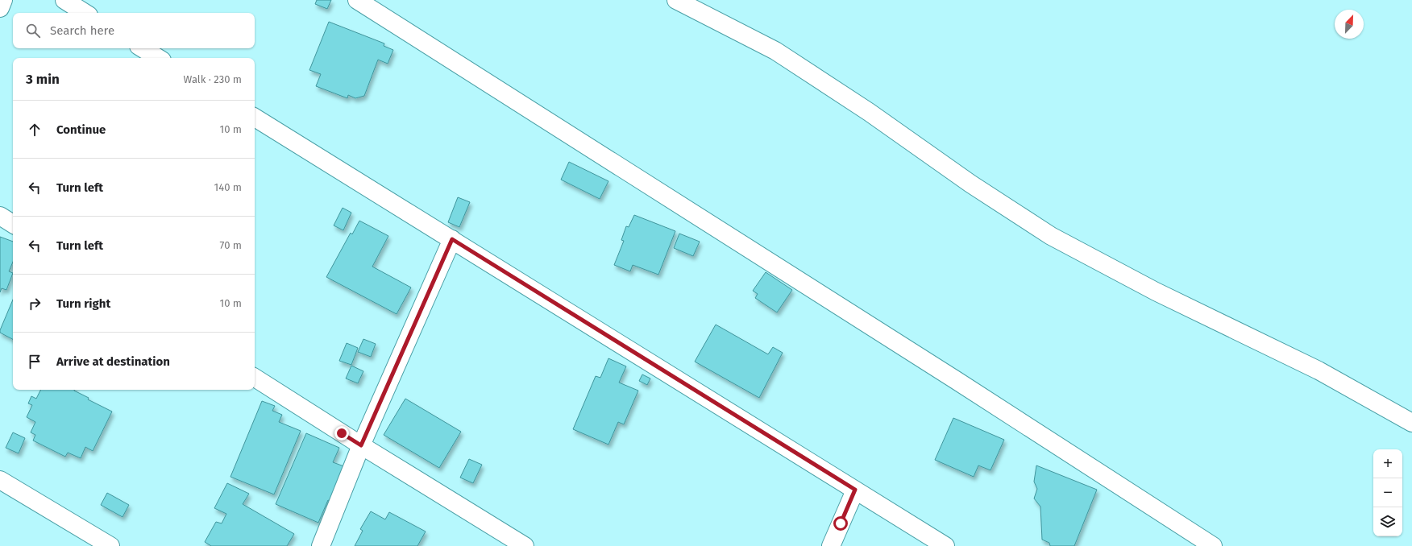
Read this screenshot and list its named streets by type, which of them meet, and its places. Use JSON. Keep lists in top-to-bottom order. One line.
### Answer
{"north":"top right","page":{"search":"Search here","heading":["3 min","Walk · 230 m"],"list":[["Continue","10 m"],["Turn left","140 m"],["Turn left","70 m"],["Turn right","10 m"],"Arrive at destination"],"map_buttons":["+","−"]}}
